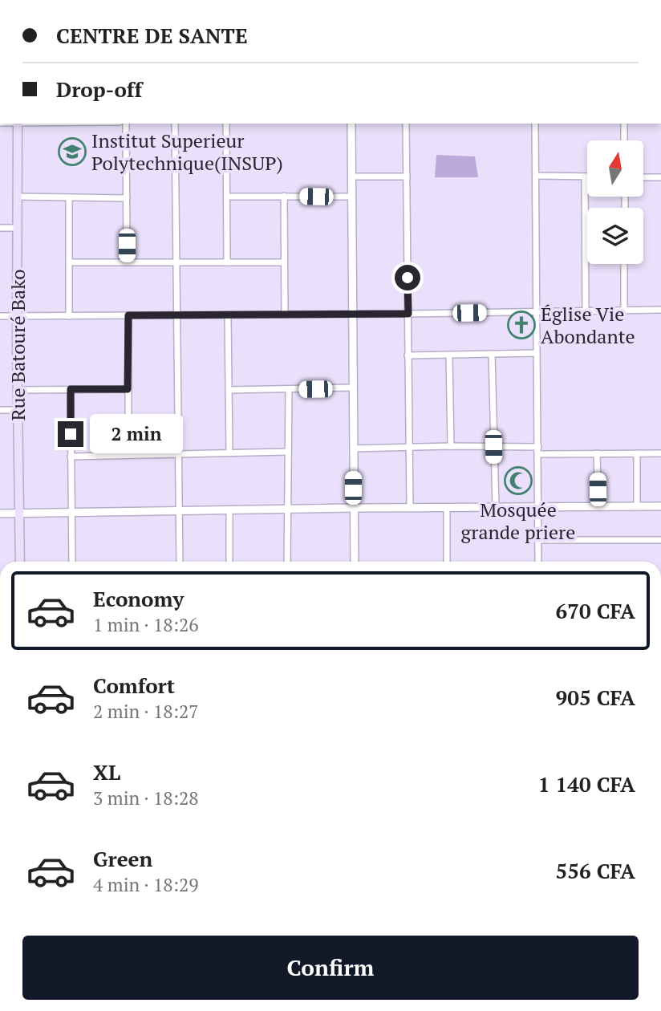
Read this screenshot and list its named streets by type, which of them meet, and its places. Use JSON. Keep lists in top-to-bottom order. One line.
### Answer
{"streets":{"main road":["Rue Batouré Bako"]},"places":{"school or university":["Institut Superieur Polytechnique(INSUP)"],"church":["Église Vie Abondante"],"mosque":["Mosquée grande priere"]},"north":"top","page":{"banner":["CENTRE DE SANTE","Drop-off"],"bubble":"2 min","list":[{"name":"Economy","note":"1 min · 18:26","value":"670 CFA"},{"name":"Comfort","note":"2 min · 18:27","value":"905 CFA"},{"name":"XL","note":"3 min · 18:28","value":"1 140 CFA"},{"name":"Green","note":"4 min · 18:29","value":"556 CFA"}],"buttons":"Confirm"}}
